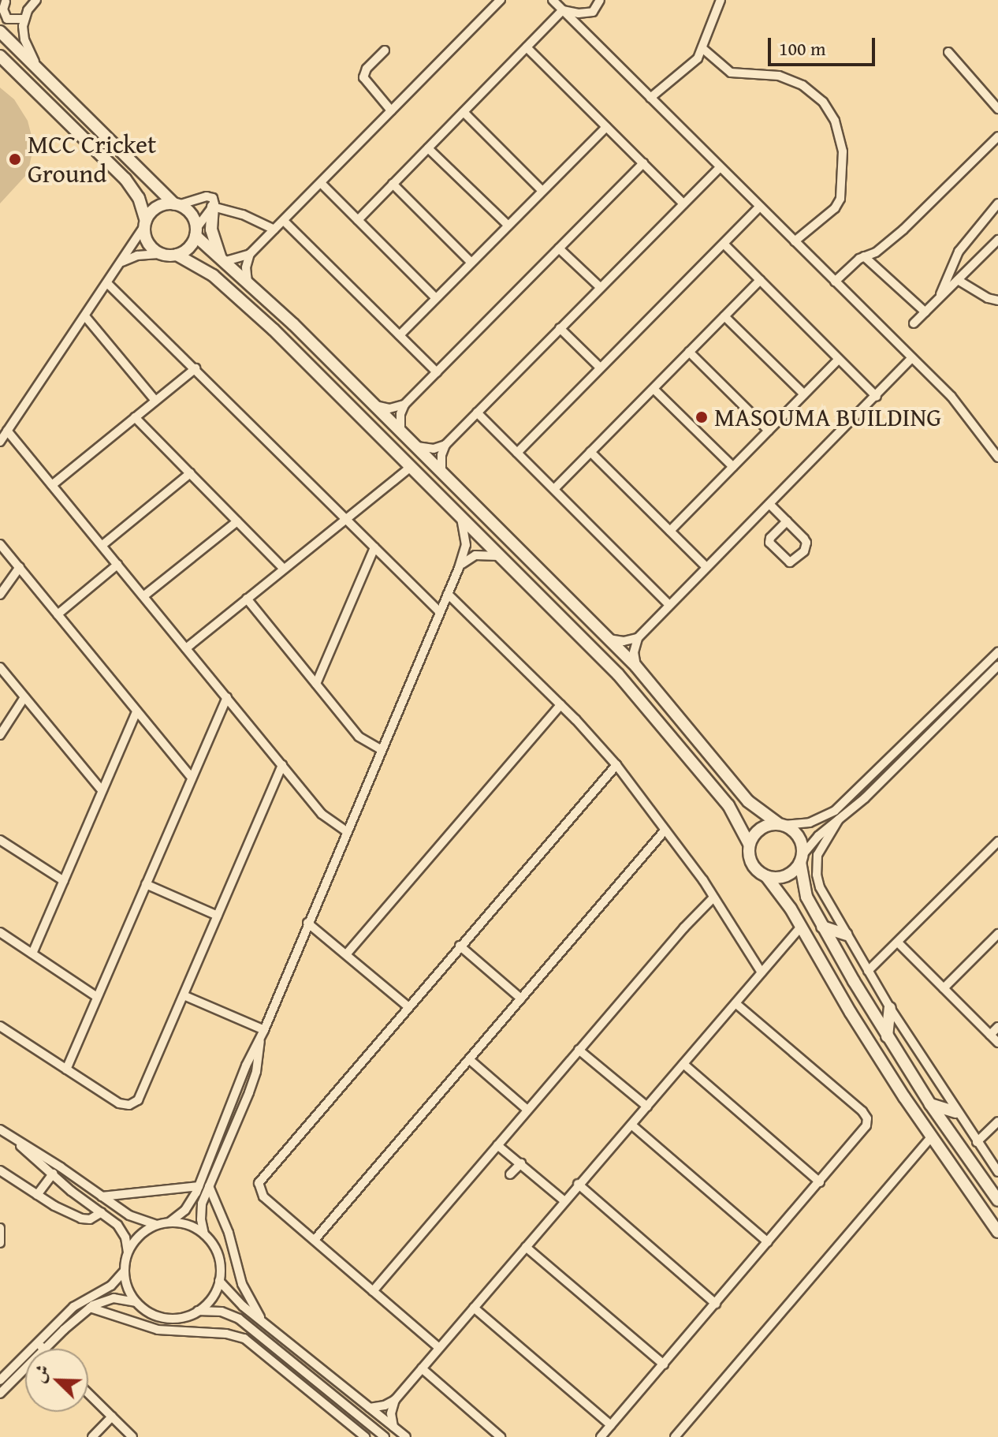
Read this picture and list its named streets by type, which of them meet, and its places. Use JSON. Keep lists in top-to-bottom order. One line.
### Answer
{"places":["MCC Cricket Ground","MASOUMA BUILDING"],"scale_bar":"100 m","north":"top left"}
